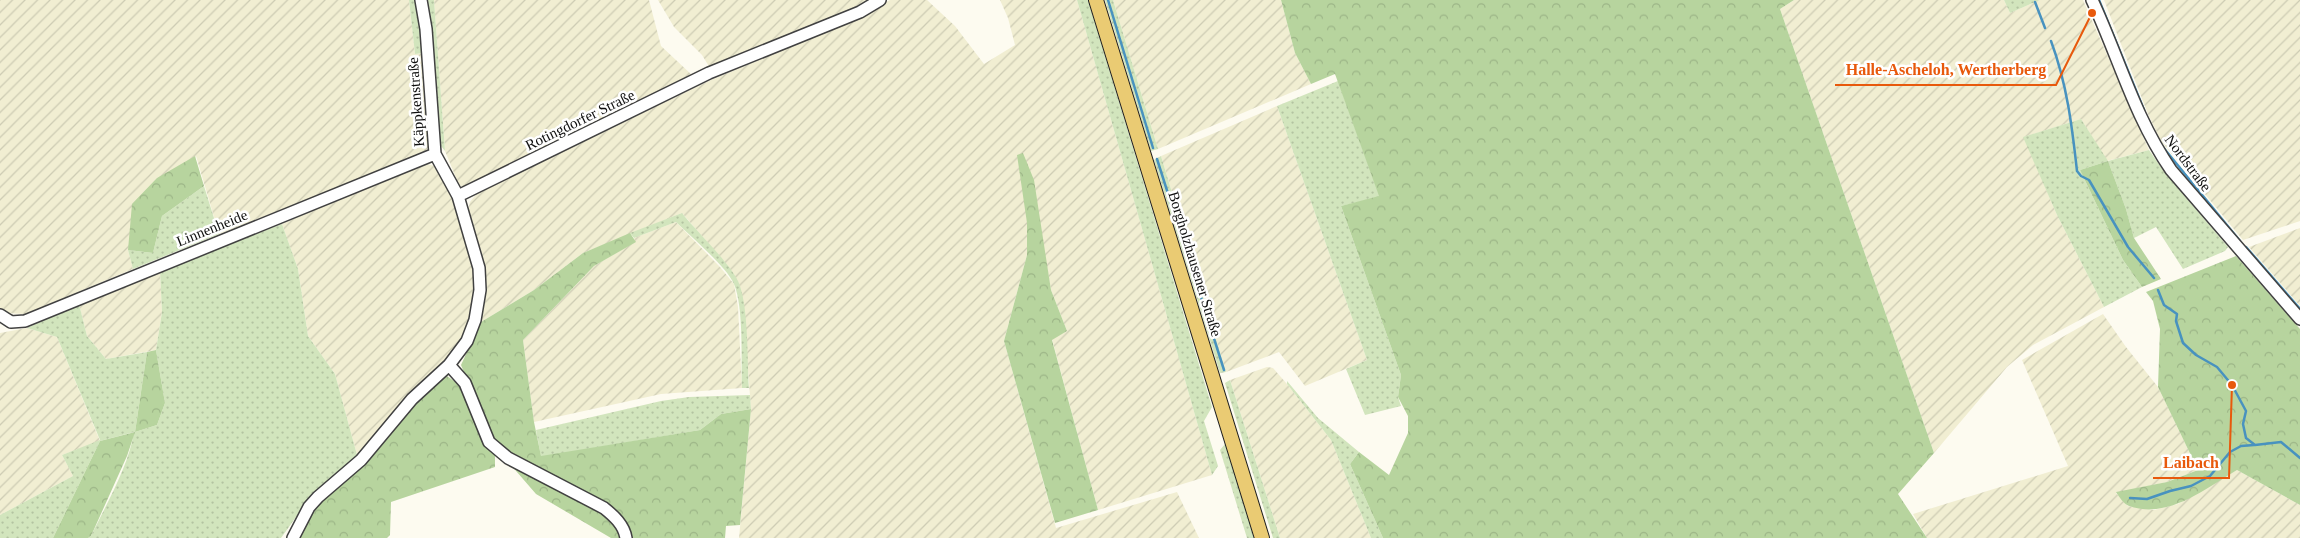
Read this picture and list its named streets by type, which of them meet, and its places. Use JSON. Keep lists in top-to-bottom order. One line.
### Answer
{"streets":{"main road":["Borgholzhausener Straße"],"street":["Käppkenstraße","Rotingdorfer Straße","Nordstraße","Linnenheide"]},"crossings":[["Käppkenstraße","Rotingdorfer Straße"],["Käppkenstraße","Linnenheide"]],"places":["Halle-Ascheloh, Wertherberg","Laibach"]}
